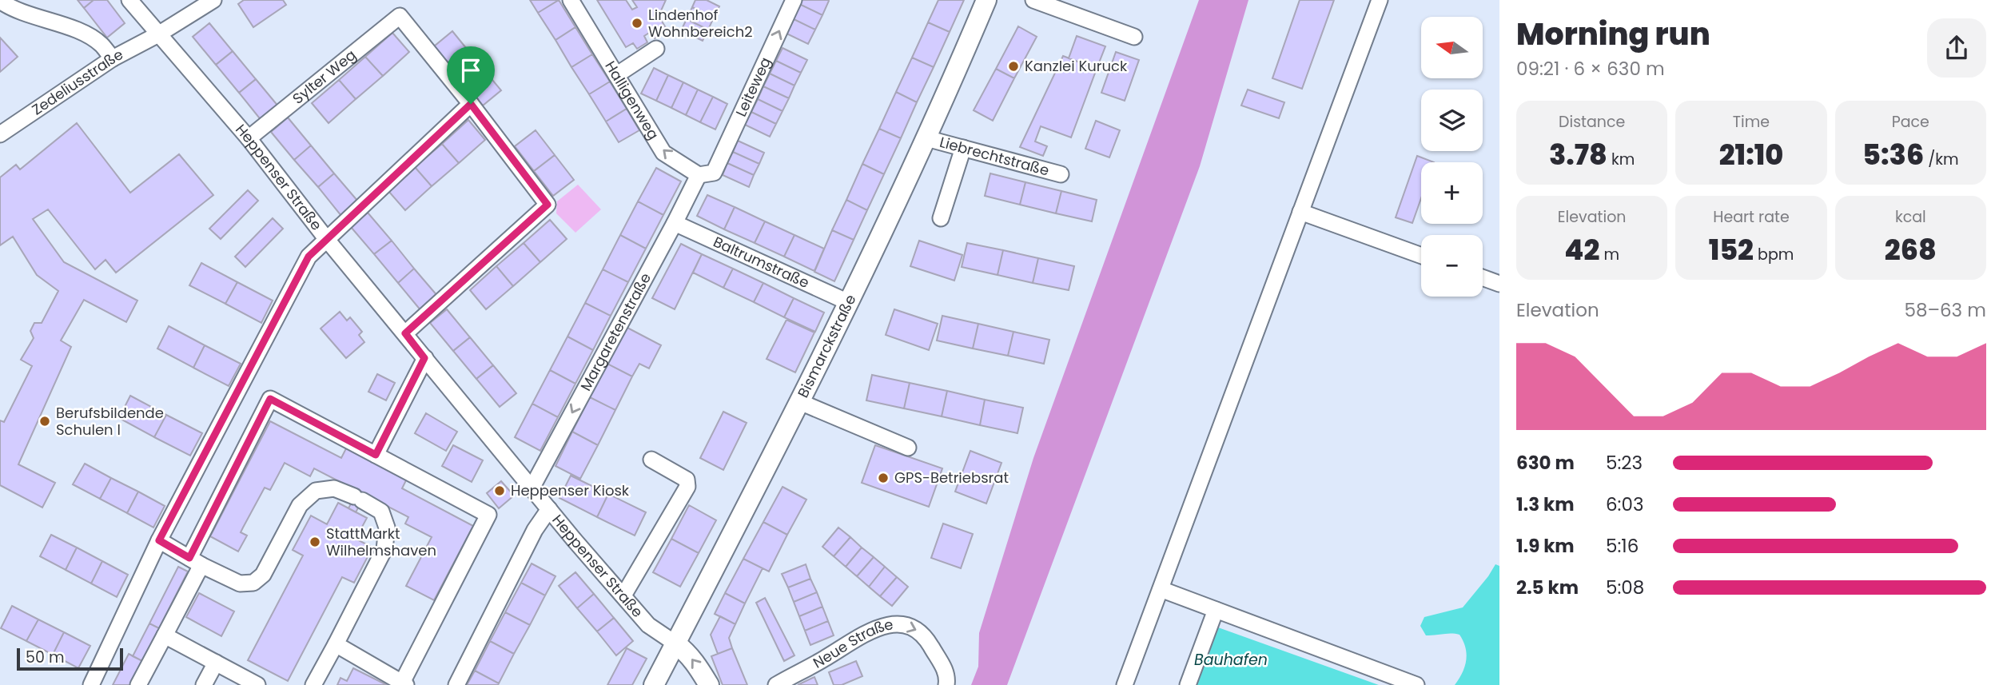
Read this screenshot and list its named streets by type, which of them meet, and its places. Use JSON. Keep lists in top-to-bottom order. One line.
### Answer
{"streets":{"main road":["Heppenser Straße","Bismarckstraße"],"street":["Sylter Weg","Zedeliusstraße","Leiteweg","Halligenweg","Liebrechtstraße","Baltrumstraße","Margaretenstraße","Neue Straße"]},"crossings":[["Sylter Weg","Heppenser Straße"],["Zedeliusstraße","Heppenser Straße"],["Leiteweg","Halligenweg"],["Leiteweg","Margaretenstraße"],["Halligenweg","Margaretenstraße"],["Liebrechtstraße","Bismarckstraße"],["Heppenser Straße","Margaretenstraße"],["Heppenser Straße","Bismarckstraße"],["Baltrumstraße","Margaretenstraße"],["Baltrumstraße","Bismarckstraße"]],"one_way":["Leiteweg","Halligenweg","Margaretenstraße"],"water":["Bauhafen"],"places":["Lindenhof Wohnbereich2","Kanzlei Kuruck","Berufsbildende Schulen I","GPS-Betriebsrat","Heppenser Kiosk","StattMarkt Wilhelmshaven"],"scale_bar":"50 m","north":"left","page":{"heading":["Morning run","09:21 · 6 × 630 m"],"map_buttons":["+","−"],"stats":[["Distance","3.78 km"],["Time","21:10"],["Pace","5:36 /km"],["Elevation","42 m"],["Heart rate","152 bpm"],["kcal","268"]],"chart":["Elevation","58–63 m"],"list":[{"name":"630 m","note":"5:23"},{"name":"1.3 km","note":"6:03"},{"name":"1.9 km","note":"5:16"},{"name":"2.5 km","note":"5:08"}],"scale":"50 m"}}
